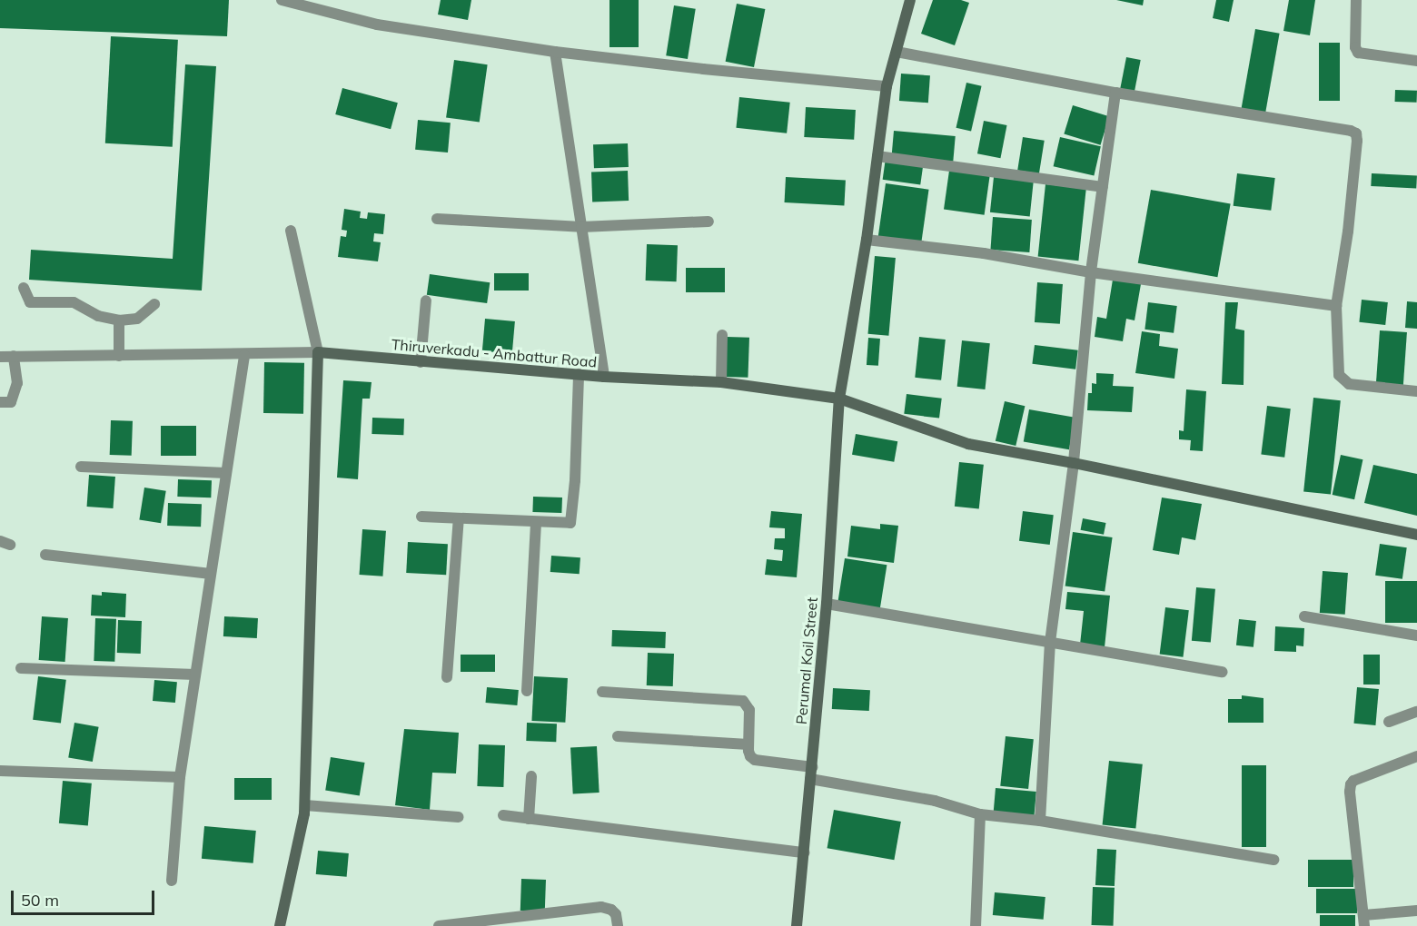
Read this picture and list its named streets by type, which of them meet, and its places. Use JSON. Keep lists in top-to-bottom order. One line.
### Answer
{"streets":{"main road":["Thiruverkadu - Ambattur Road","Perumal Koil Street"]},"crossings":[["Thiruverkadu - Ambattur Road","Perumal Koil Street"]],"scale_bar":"50 m"}
